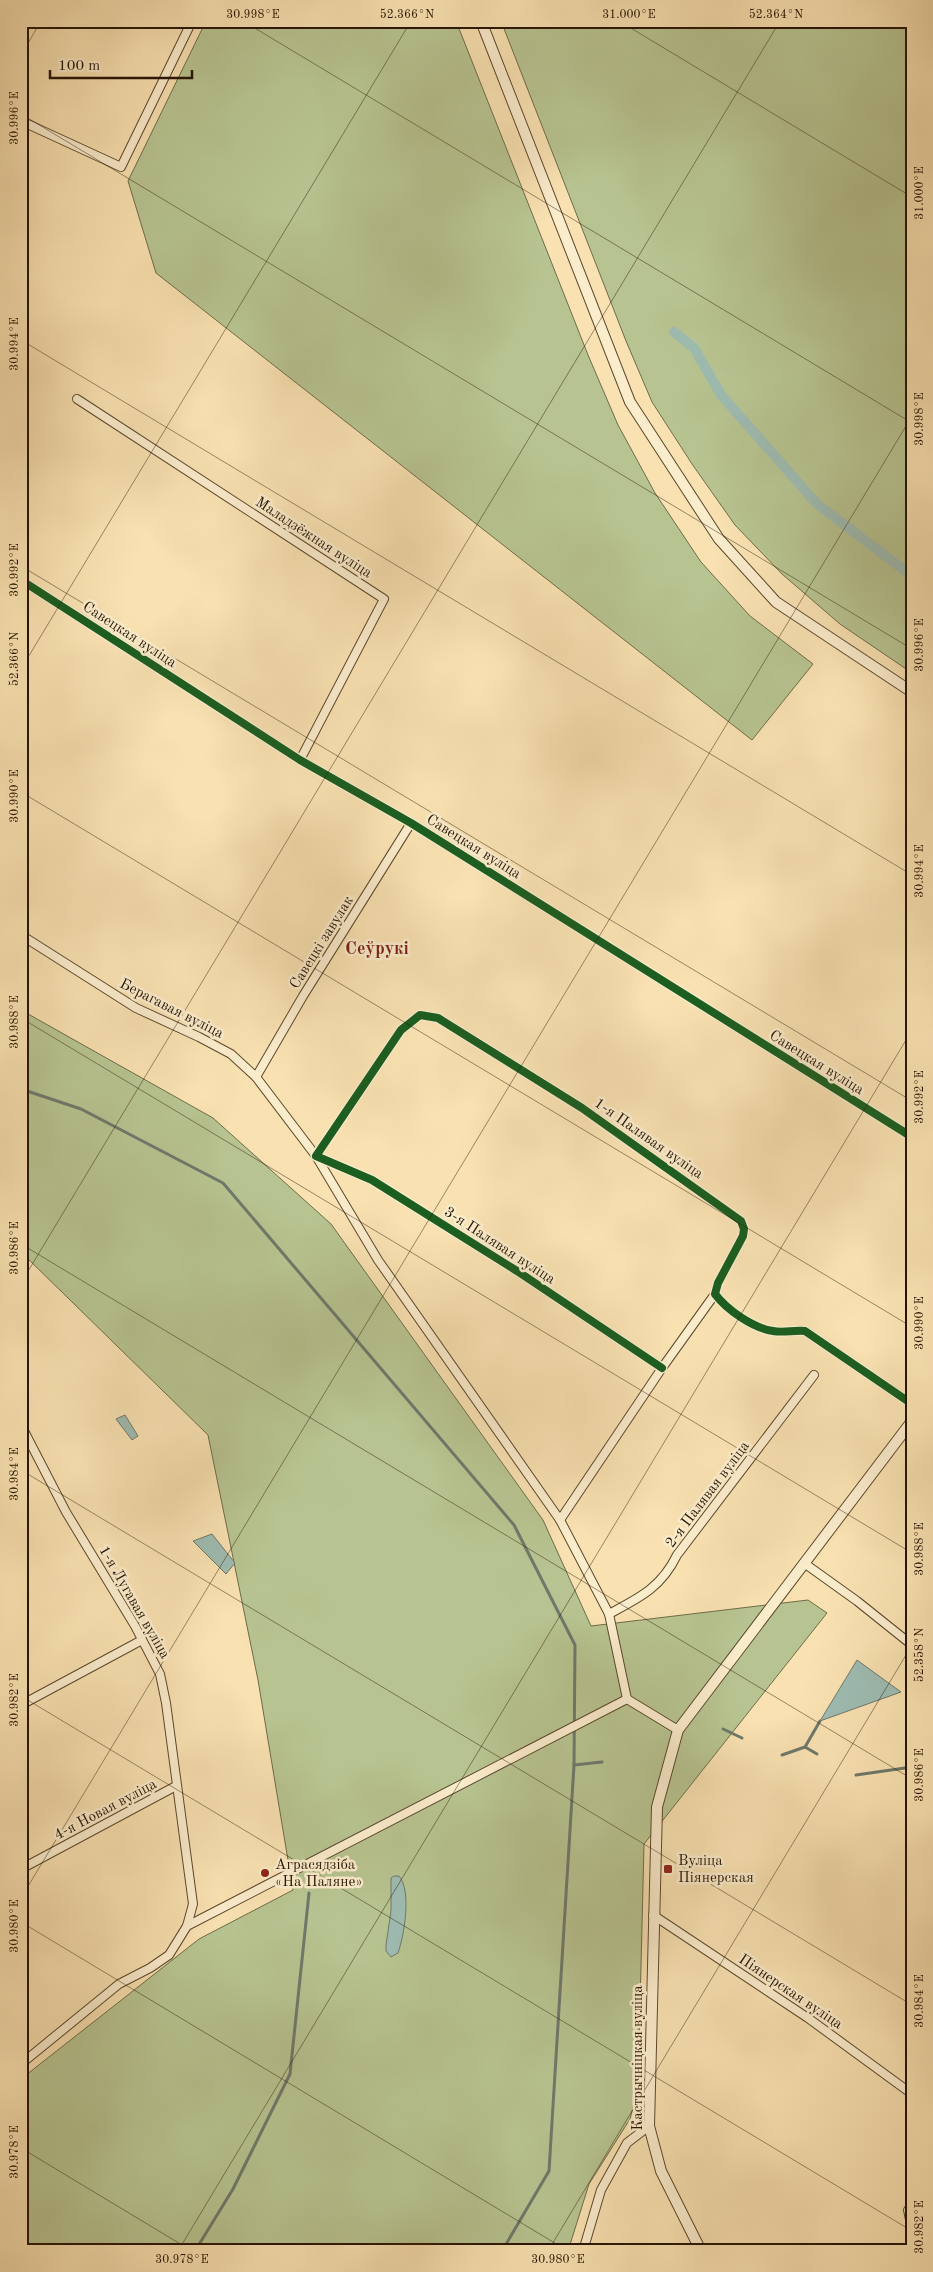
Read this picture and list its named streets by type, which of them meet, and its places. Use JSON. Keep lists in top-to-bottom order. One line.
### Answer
{"streets":{"street":["Маладзёжная вуліца","Савецкая вуліца","Савецкі завулак","Берагавая вуліца","1-я Палявая вуліца","3-я Палявая вуліца","2-я Палявая вуліца","1-я Лугавая вуліца","4-я Новая вуліца","Піянерская вуліца","Кастрычніцкая вуліца"]},"crossings":[["Маладзёжная вуліца","Савецкая вуліца"],["Савецкая вуліца","Савецкі завулак"],["Савецкі завулак","Берагавая вуліца"],["Берагавая вуліца","1-я Палявая вуліца"],["Берагавая вуліца","3-я Палявая вуліца"],["Берагавая вуліца","2-я Палявая вуліца"],["1-я Палявая вуліца","3-я Палявая вуліца"],["1-я Лугавая вуліца","4-я Новая вуліца"],["Піянерская вуліца","Кастрычніцкая вуліца"]],"districts":["Сеўрукі"],"places":{"transit":["Вуліца Піянерская"],"other":["Аграсядзіба «На Паляне»"]},"scale_bar":"100 m","coordinates":["30.998°E","52.366°N","31.000°E","52.364°N","30.996°E","30.994°E","30.992°E","30.990°E","30.988°E","30.986°E","30.984°E","52.358°N","30.982°E","30.980°E","30.978°E"]}
